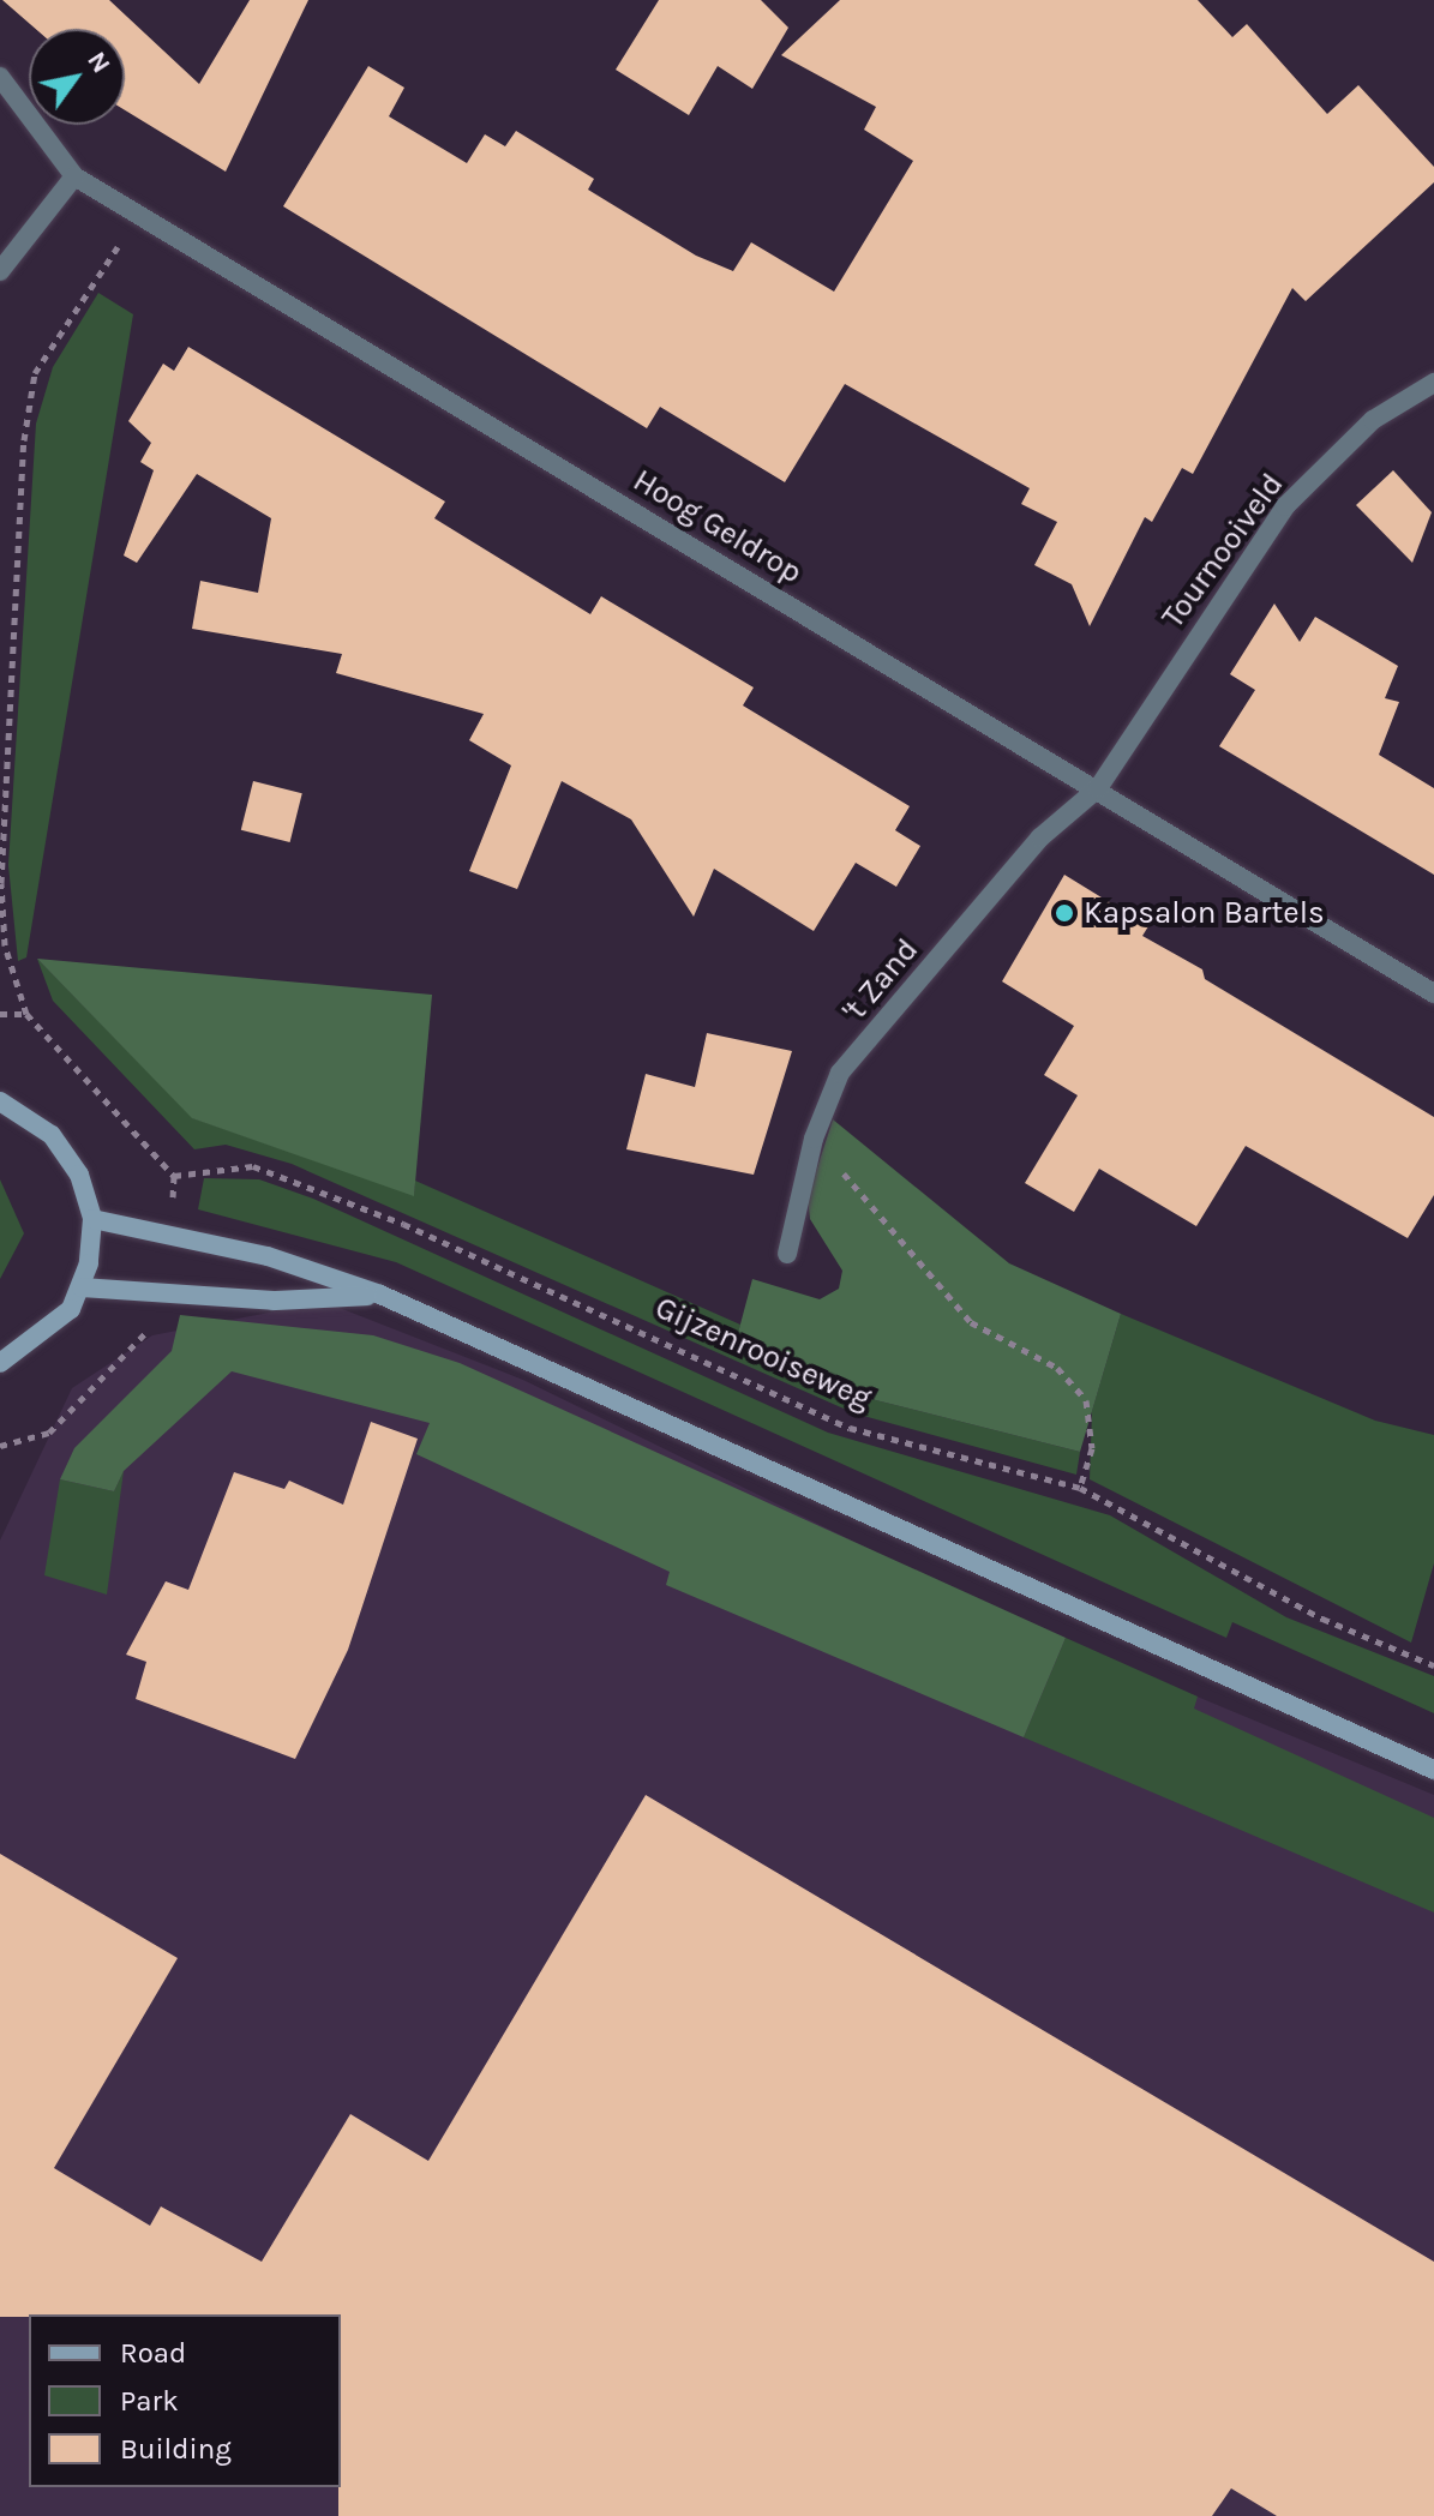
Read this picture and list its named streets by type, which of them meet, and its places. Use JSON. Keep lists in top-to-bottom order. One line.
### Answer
{"streets":{"street":["Hoog Geldrop","Tournooiveld","'t Zand"],"path":["Gijzenrooiseweg"]},"crossings":[["Hoog Geldrop","Tournooiveld"],["Hoog Geldrop","'t Zand"],["Tournooiveld","'t Zand"]],"places":["Kapsalon Bartels"],"legend":["Road","Park","Building"],"north":"top right"}
